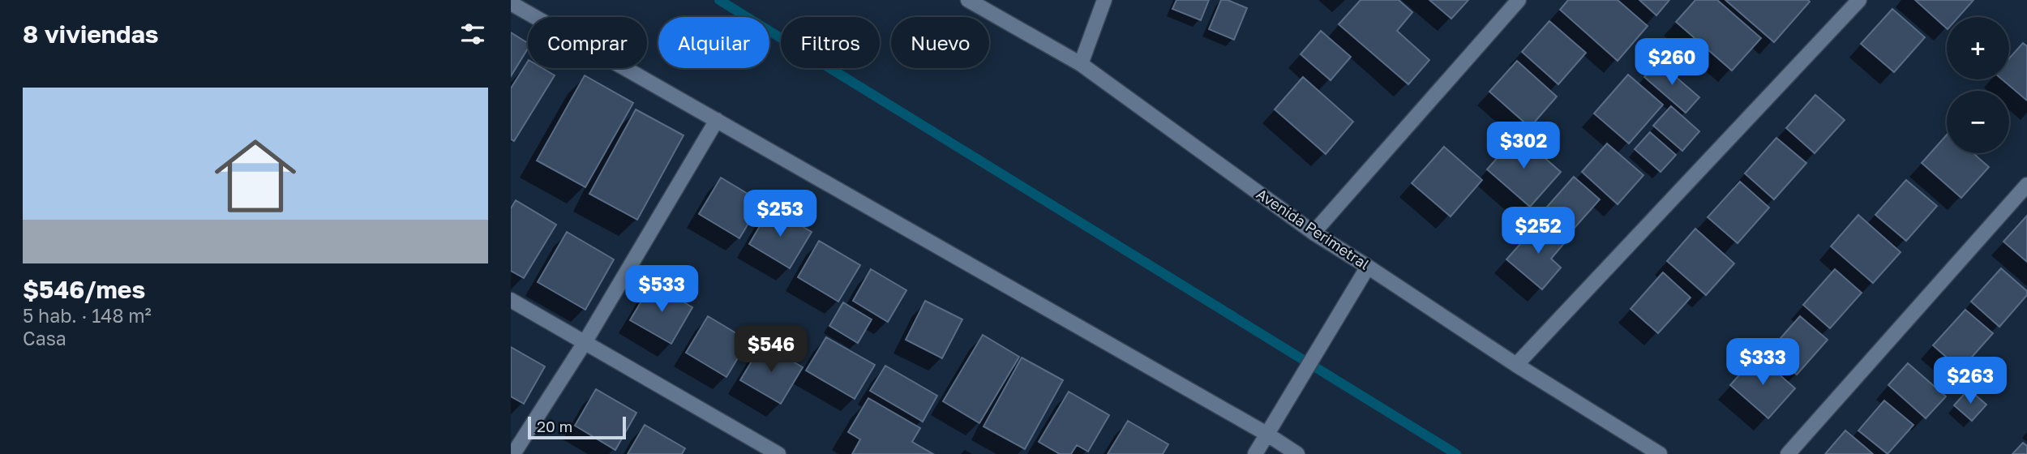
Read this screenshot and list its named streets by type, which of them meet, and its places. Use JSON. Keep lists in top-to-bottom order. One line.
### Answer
{"streets":{"street":["Avenida Perimetral"]},"scale_bar":"20 m","page":{"heading":"8 viviendas","map_buttons":["+","−"],"chip":["Comprar","Alquilar","Filtros","Nuevo"],"price":["$260","$302","$253","$252","$533","$546","$333","$263"],"list":[{"name":"$546/mes","note":"5 hab. · 148 m² · Casa"}],"scale":"20 m"}}
